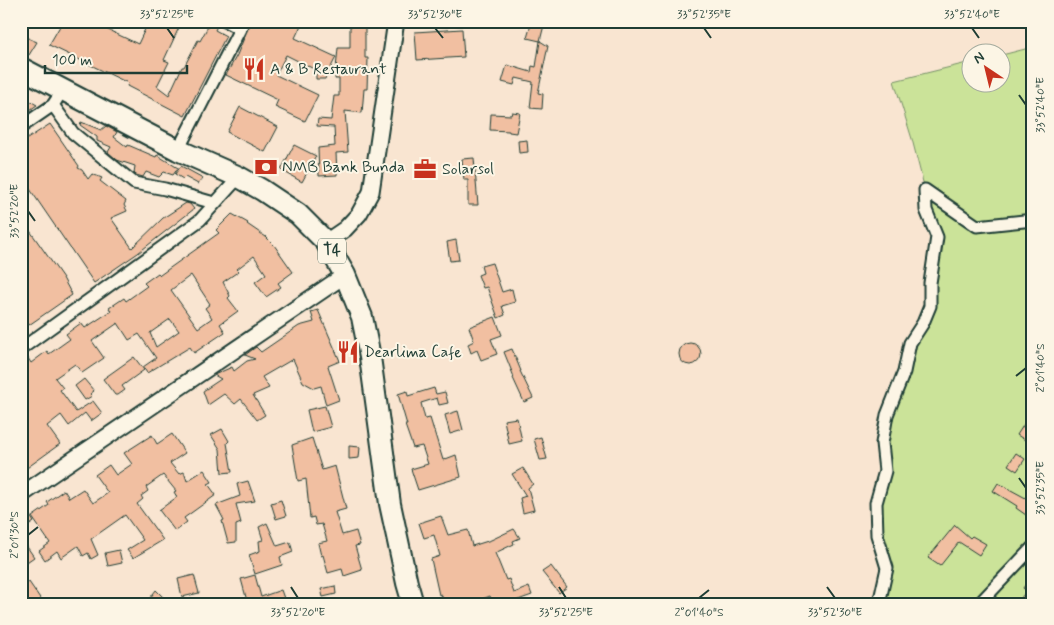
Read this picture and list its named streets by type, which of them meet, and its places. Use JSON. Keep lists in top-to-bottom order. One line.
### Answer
{"streets":{"highway":["T4"]},"places":{"restaurant":["A & B Restaurant","Dearlima Cafe"],"bank":["NMB Bank Bunda"],"office":["Solarsol"]},"scale_bar":"100 m","north":"top left","coordinates":["33°52'25\"E","33°52'30\"E","33°52'35\"E","33°52'40\"E","33°52'20\"E","2°01'40\"S","2°01'30\"S"]}
